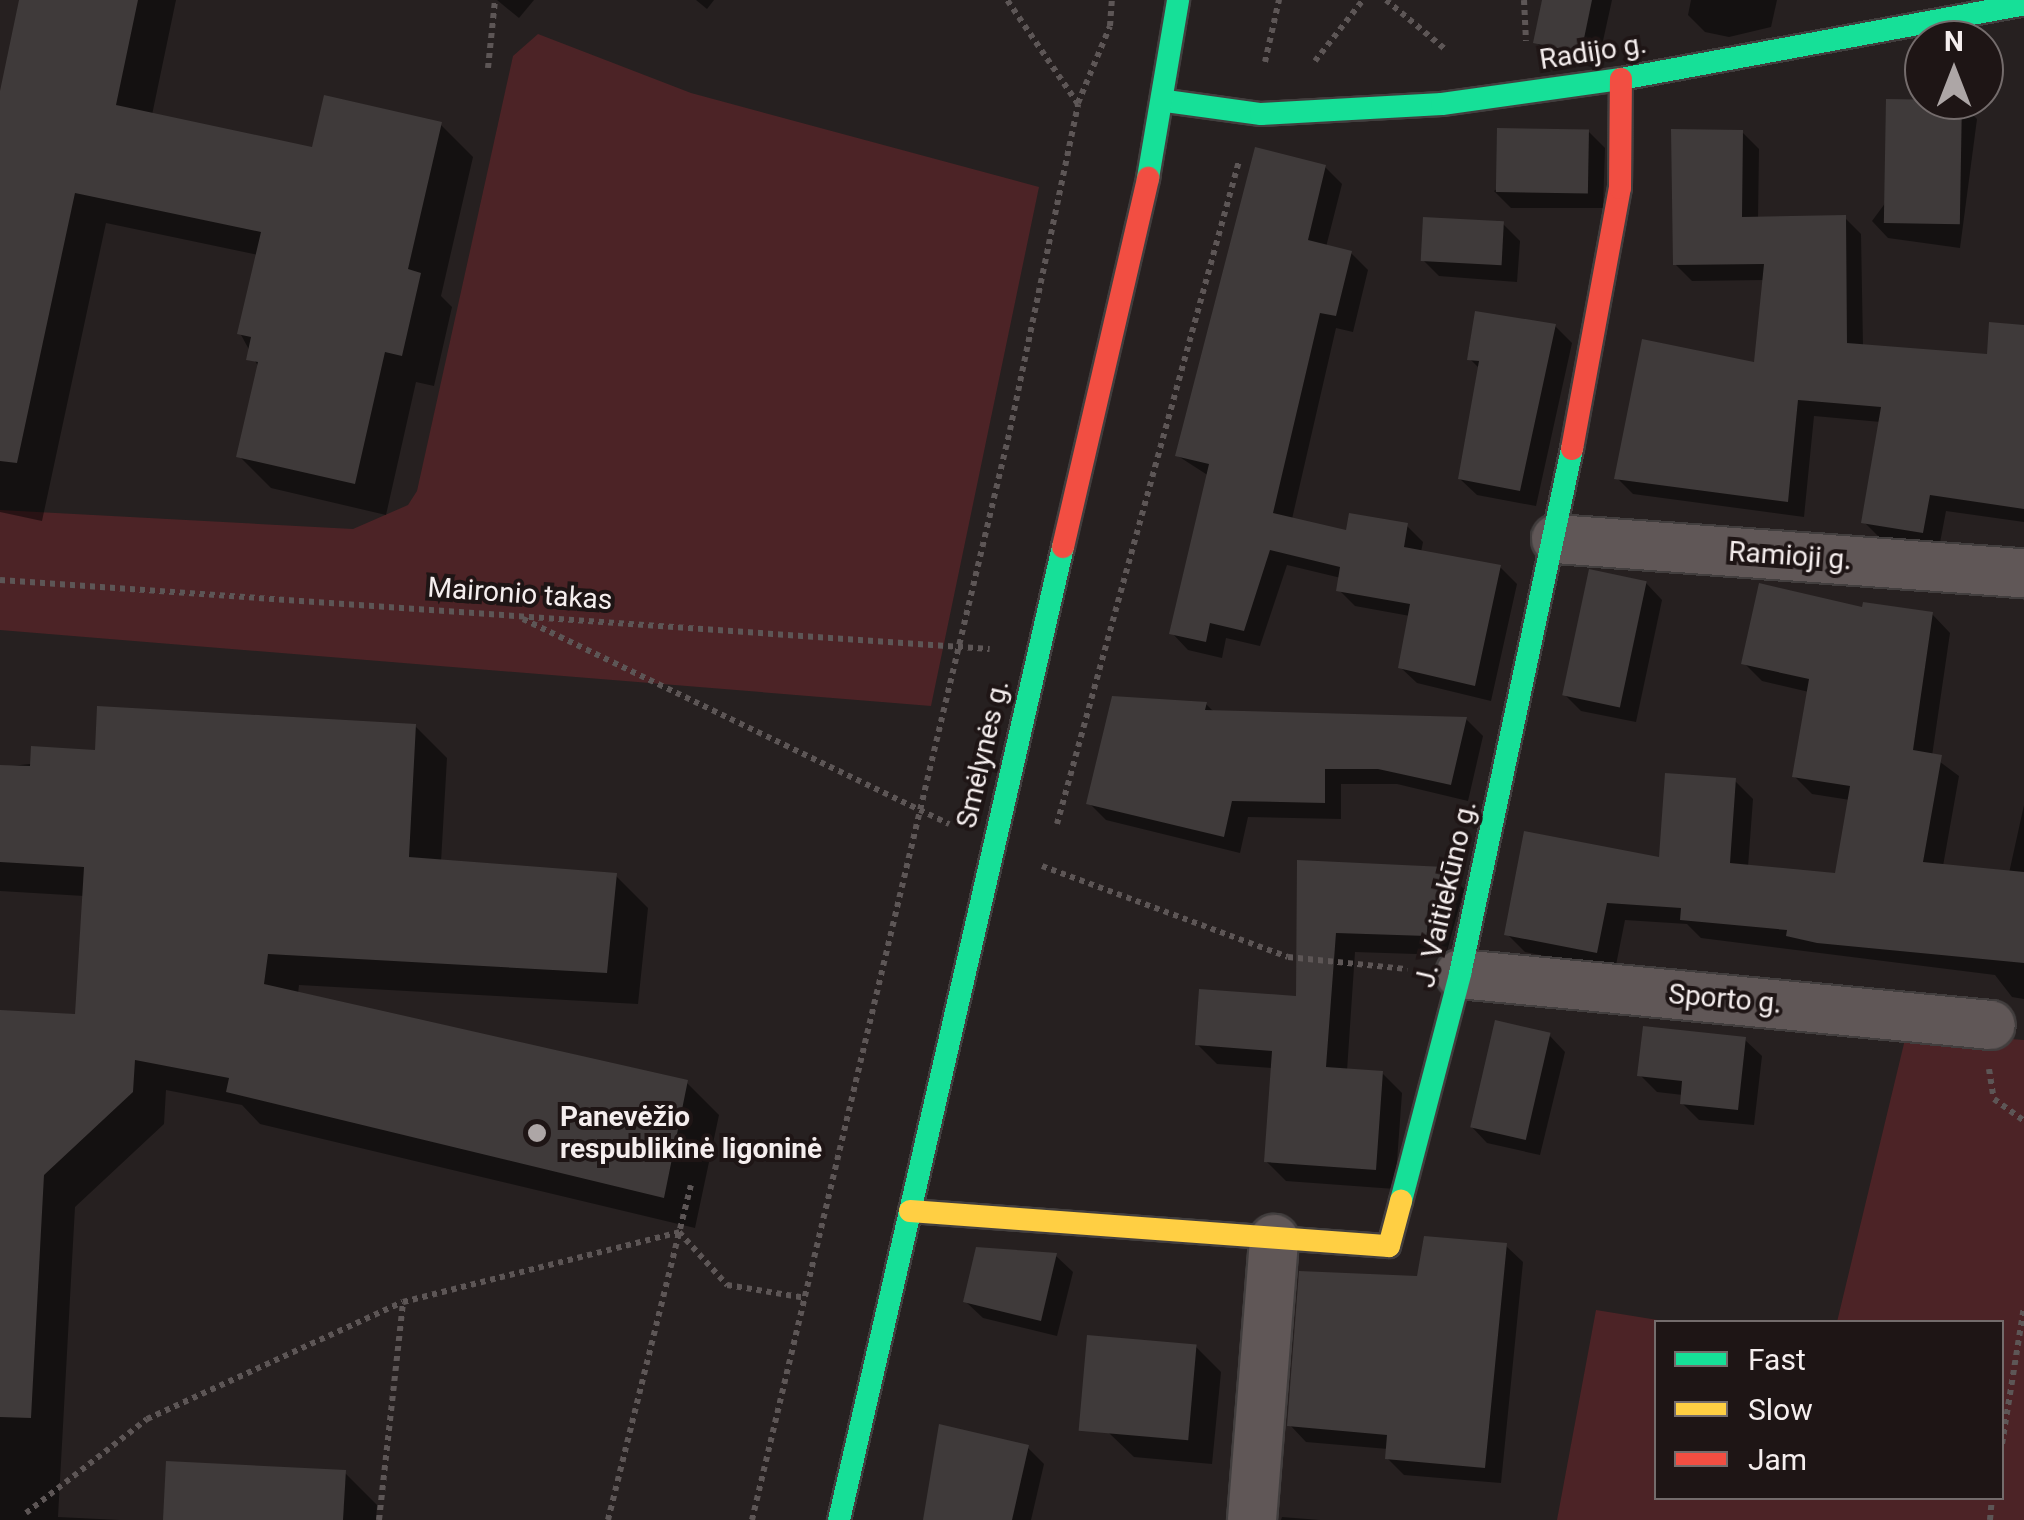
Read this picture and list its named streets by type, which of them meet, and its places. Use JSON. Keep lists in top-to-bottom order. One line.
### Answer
{"streets":{"main road":["Radijo g.","Smėlynės g.","J. Vaitiekūno g."],"street":["Ramioji g.","Sporto g."],"path":["Maironio takas"]},"crossings":[["Radijo g.","Smėlynės g."],["Radijo g.","J. Vaitiekūno g."],["Ramioji g.","J. Vaitiekūno g."],["Maironio takas","Smėlynės g."],["Smėlynės g.","J. Vaitiekūno g."],["J. Vaitiekūno g.","Sporto g."]],"places":["Panevėžio respublikinė ligoninė"],"legend":["Fast","Slow","Jam"],"north":"top"}
